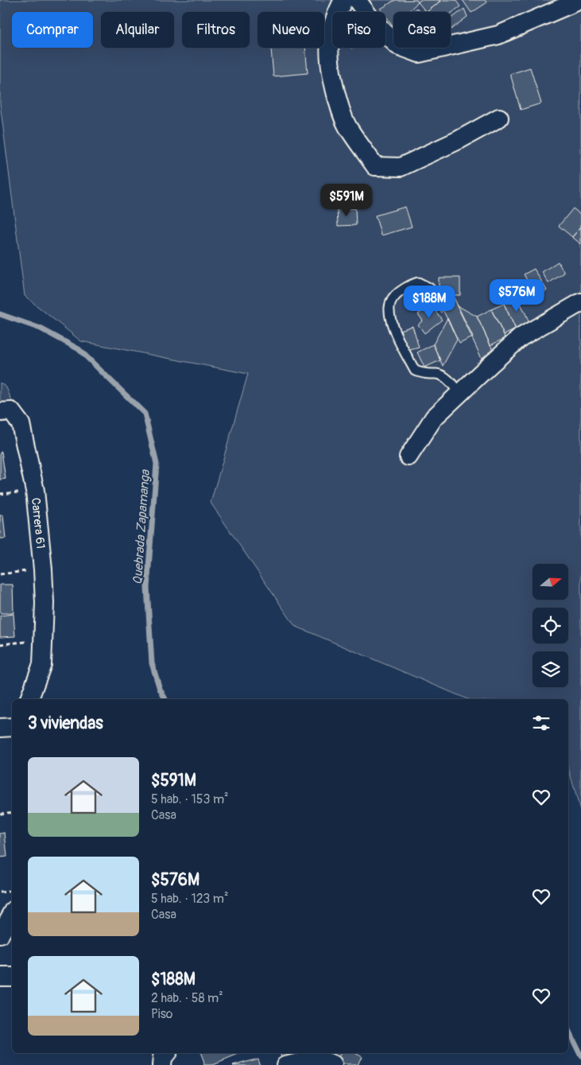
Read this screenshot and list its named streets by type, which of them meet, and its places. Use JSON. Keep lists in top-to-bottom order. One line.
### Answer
{"streets":{"street":["Carrera 61"]},"water":["Quebrada Zapamanga"],"north":"right","page":{"chip":["Comprar","Alquilar","Filtros","Nuevo","Piso","Casa"],"price":["$591M","$576M","$188M"],"heading":"3 viviendas","list":[{"name":"$591M","note":"5 hab. · 153 m² · Casa"},{"name":"$576M","note":"5 hab. · 123 m² · Casa"},{"name":"$188M","note":"2 hab. · 58 m² · Piso"}]}}
